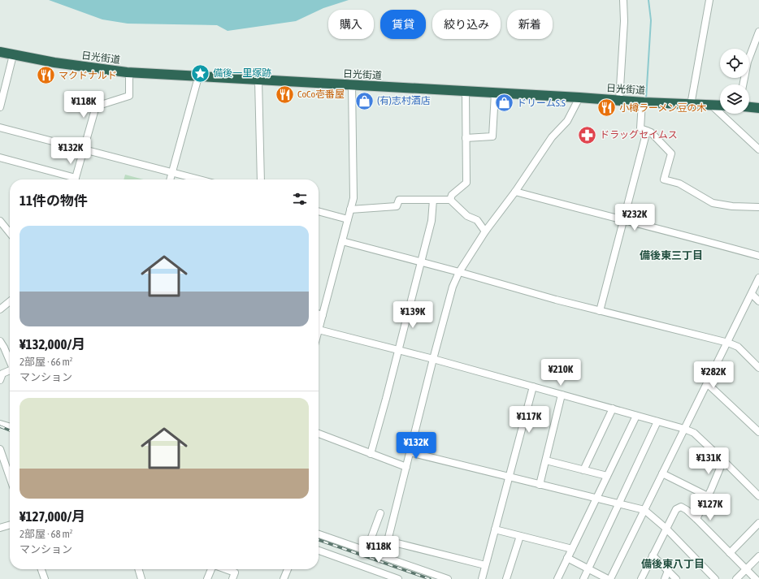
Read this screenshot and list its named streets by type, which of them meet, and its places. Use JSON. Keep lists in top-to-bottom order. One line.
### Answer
{"streets":{"highway":["日光街道"]},"districts":["備後東三丁目","備後東八丁目"],"places":{"place":["備後一里塚跡"],"restaurant":["マクドナルド","CoCo壱番屋","小樽ラーメン豆の木"],"shop":["(有)志村酒店","ドリームS.S"],"pharmacy":["ドラッグセイムス"]},"page":{"chip":["購入","賃貸","絞り込み","新着"],"price":["¥118K","¥132K","¥232K","¥139K","¥210K","¥282K","¥117K","¥132K","¥131K","¥127K","¥118K"],"heading":"11件の物件","list":[{"name":"¥132,000/月","note":"2部屋 · 66 m² · マンション"},{"name":"¥127,000/月","note":"2部屋 · 68 m² · マンション"}]}}
